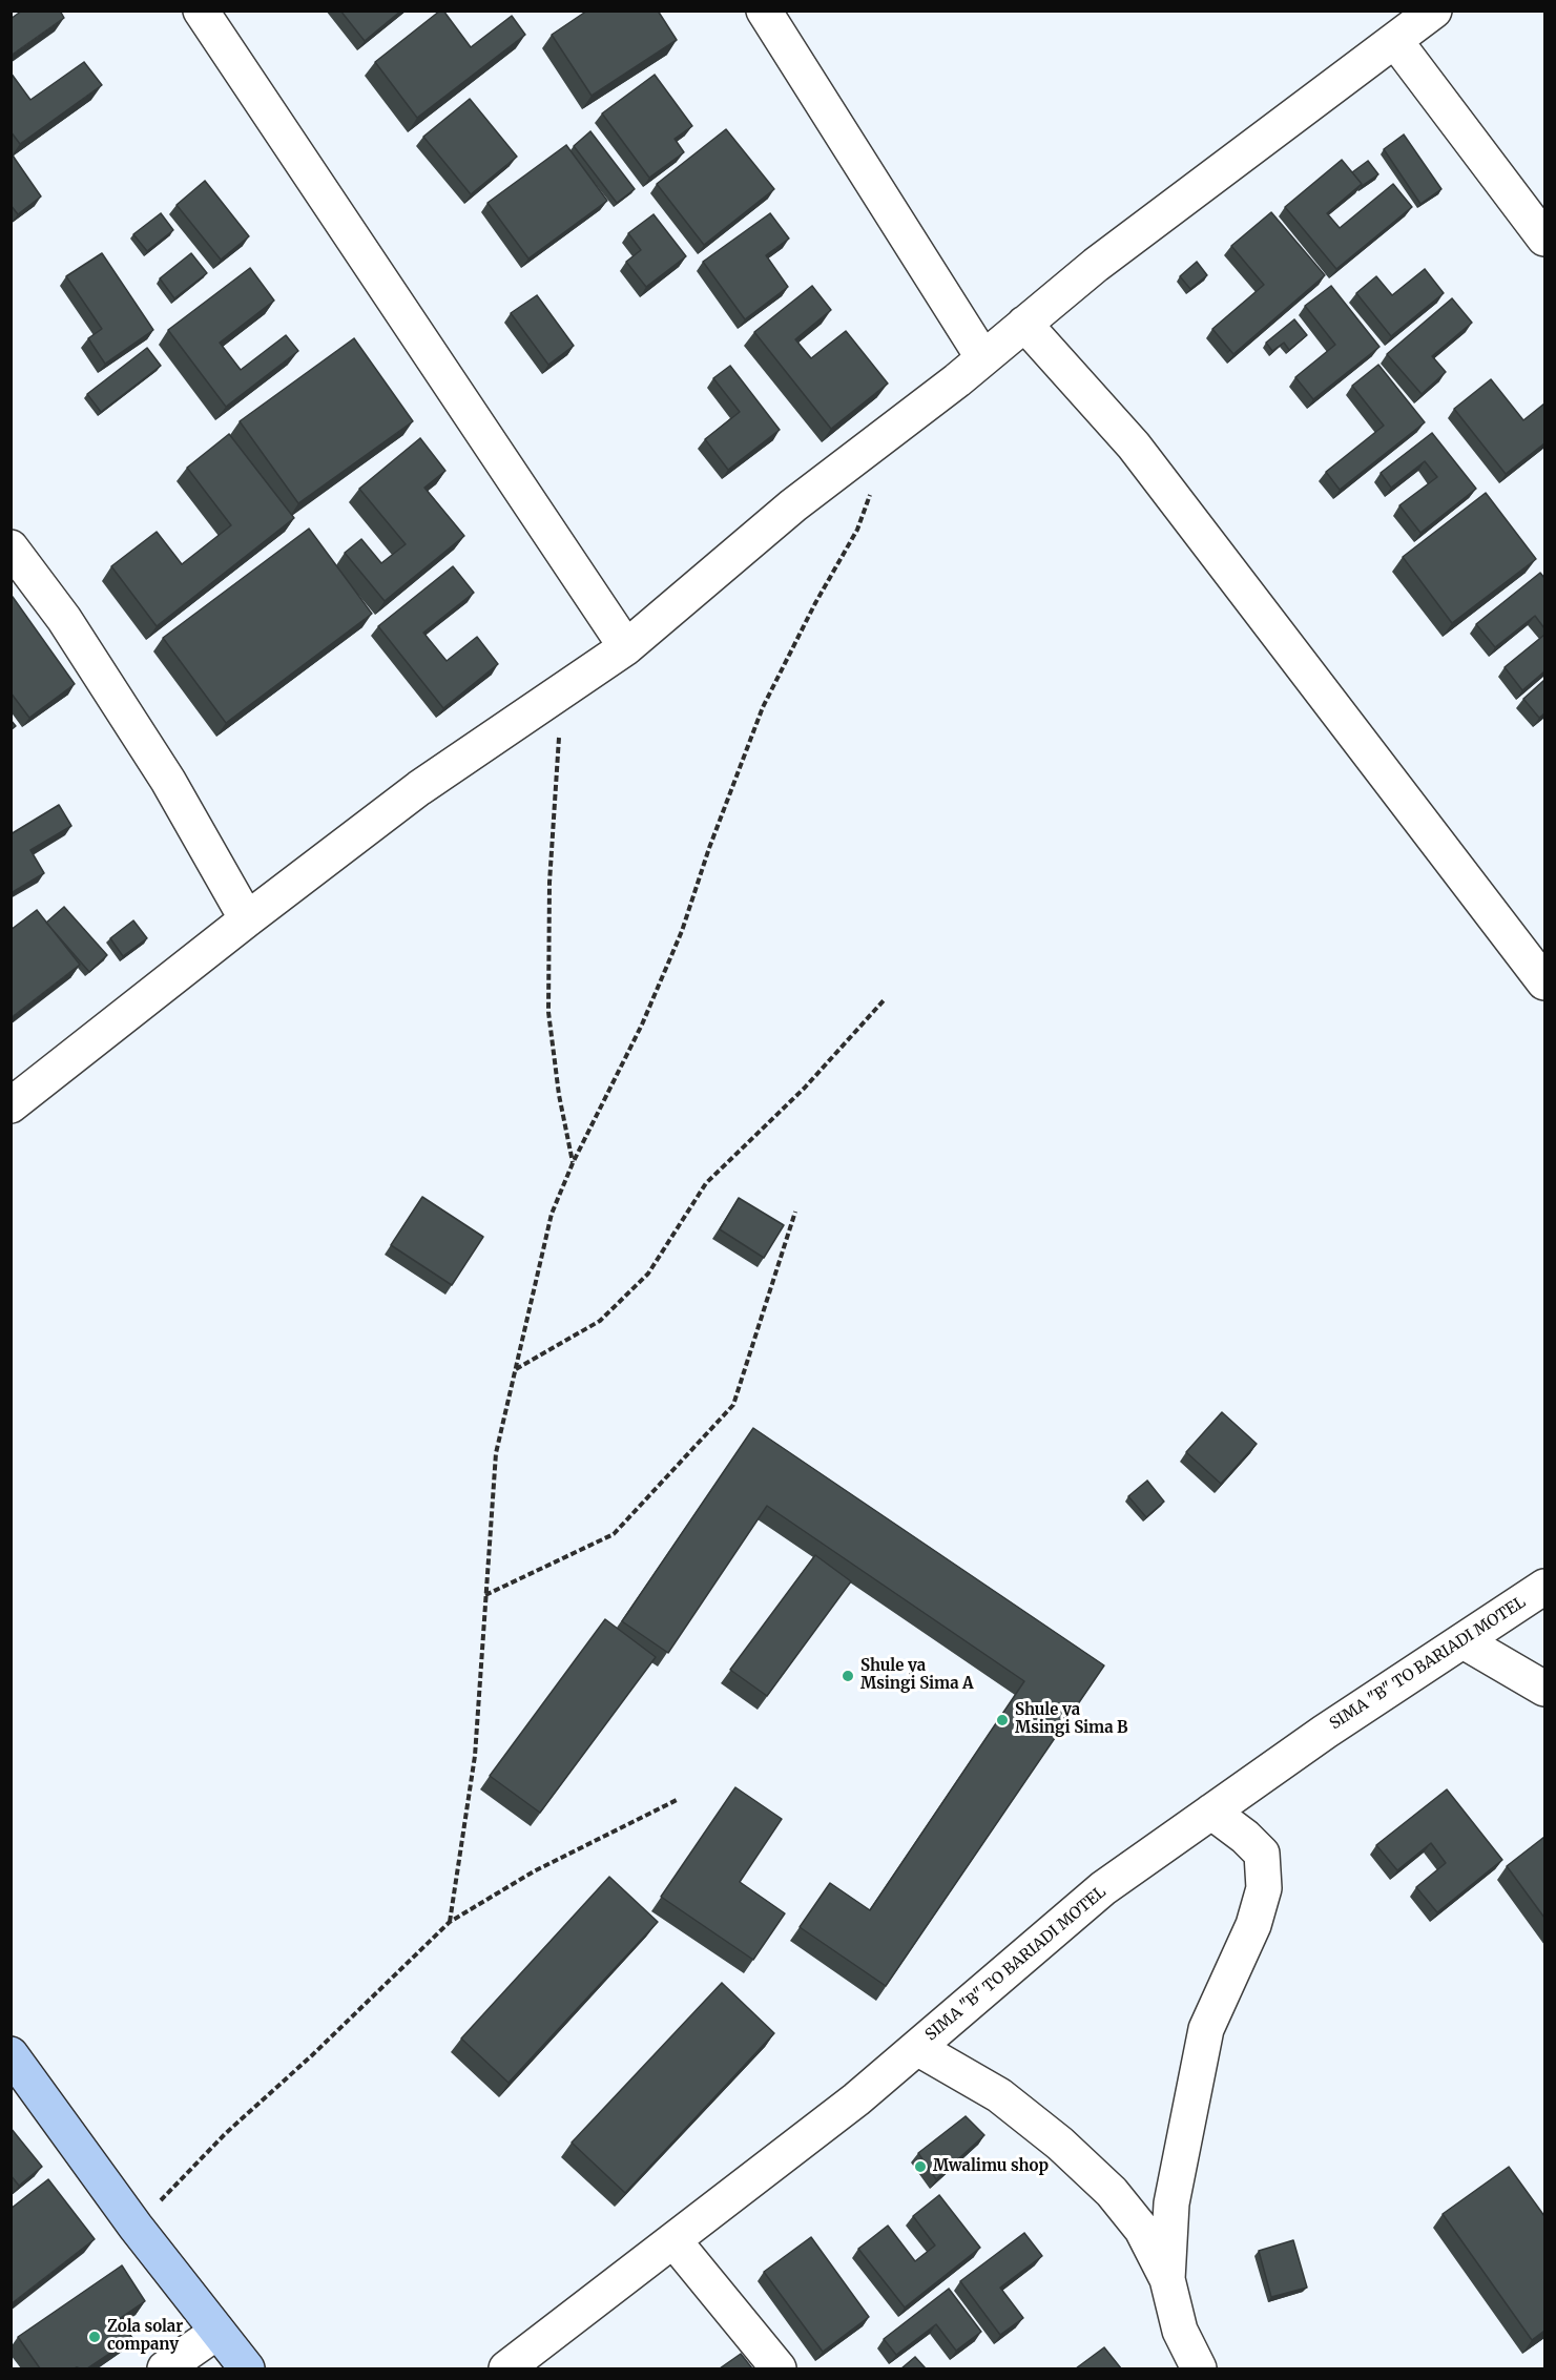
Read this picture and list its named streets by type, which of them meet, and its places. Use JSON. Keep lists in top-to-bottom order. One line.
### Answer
{"streets":{"street":["SIMA \"B\" TO BARIADI MOTEL"]},"places":["Shule ya Msingi Sima A","Shule ya Msingi Sima B","Mwalimu shop","Zola solar company"]}
